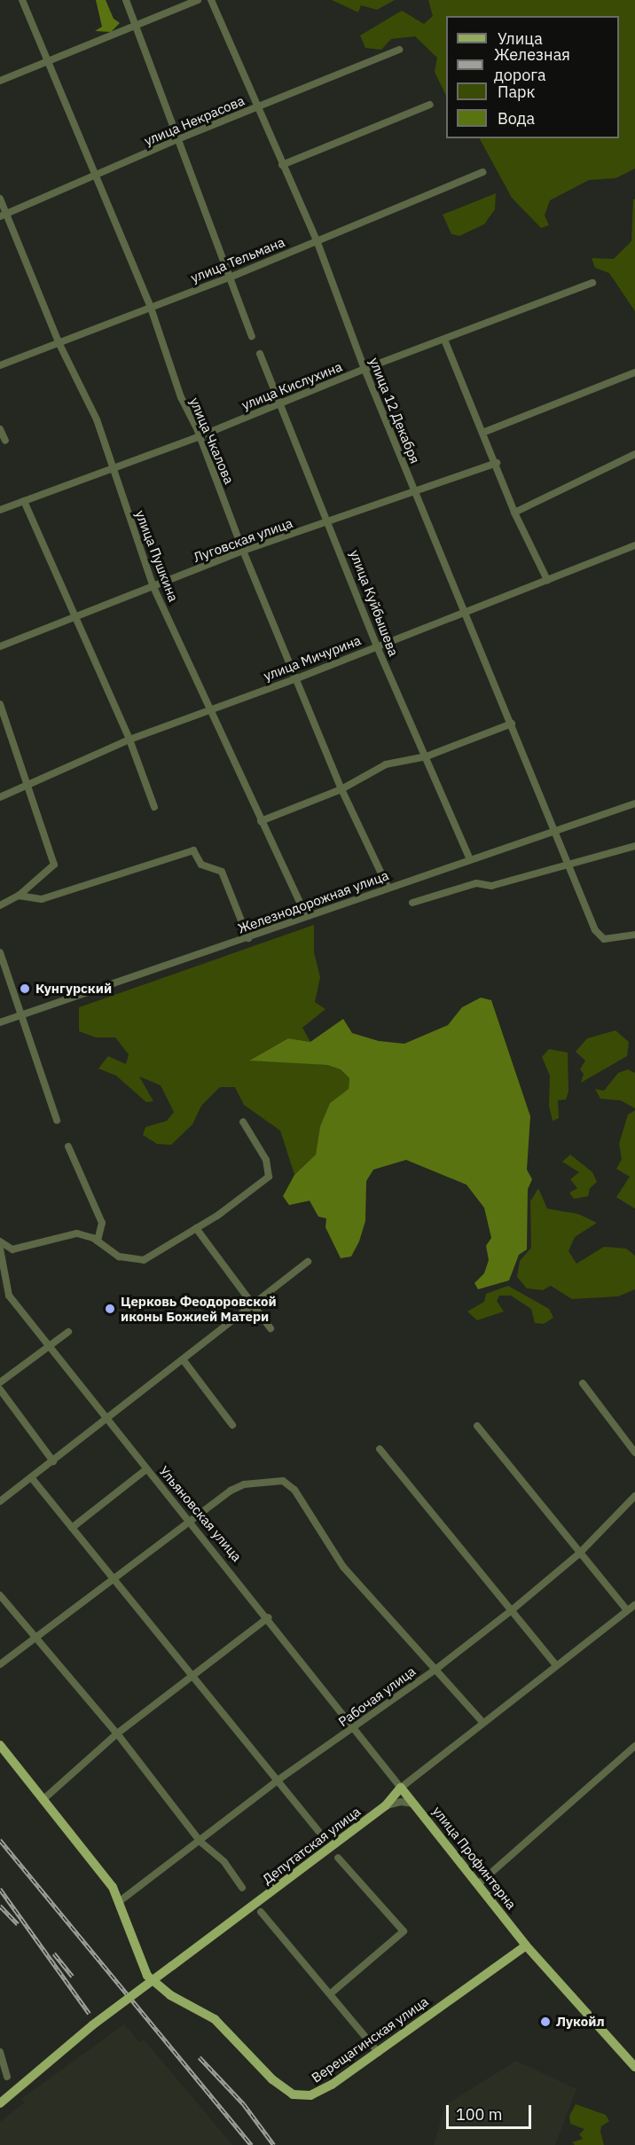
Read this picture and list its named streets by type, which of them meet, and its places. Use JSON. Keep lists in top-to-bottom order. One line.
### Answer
{"streets":{"main road":["Депутатская улица","улица Профинтерна","Верещагинская улица"],"street":["улица Некрасова","улица Тельмана","улица Кислухина","улица 12 Декабря","улица Чкалова","Луговская улица","улица Пушкина","улица Куйбышева","улица Мичурина","Железнодорожная улица","Ульяновская улица","Рабочая улица"]},"crossings":[["улица Некрасова","улица 12 Декабря"],["улица Некрасова","улица Чкалова"],["улица Некрасова","улица Пушкина"],["улица Тельмана","улица 12 Декабря"],["улица Тельмана","улица Чкалова"],["улица Тельмана","улица Пушкина"],["улица Кислухина","улица 12 Декабря"],["улица Кислухина","улица Чкалова"],["улица Кислухина","улица Пушкина"],["улица Кислухина","улица Куйбышева"],["улица 12 Декабря","Луговская улица"],["улица 12 Декабря","улица Мичурина"],["улица 12 Декабря","Железнодорожная улица"],["улица Чкалова","Луговская улица"],["улица Чкалова","улица Мичурина"],["улица Чкалова","Железнодорожная улица"],["Луговская улица","улица Пушкина"],["Луговская улица","улица Куйбышева"],["улица Пушкина","улица Мичурина"],["улица Пушкина","Железнодорожная улица"],["улица Куйбышева","улица Мичурина"],["улица Куйбышева","Железнодорожная улица"],["Ульяновская улица","Рабочая улица"],["Ульяновская улица","Депутатская улица"],["Ульяновская улица","улица Профинтерна"],["Рабочая улица","Верещагинская улица"],["Депутатская улица","улица Профинтерна"],["улица Профинтерна","Верещагинская улица"]],"places":["Кунгурский","Церковь Феодоровской иконы Божией Матери","Лукойл"],"legend":["Улица","Железная дорога","Парк","Вода"],"scale_bar":"100 m"}
